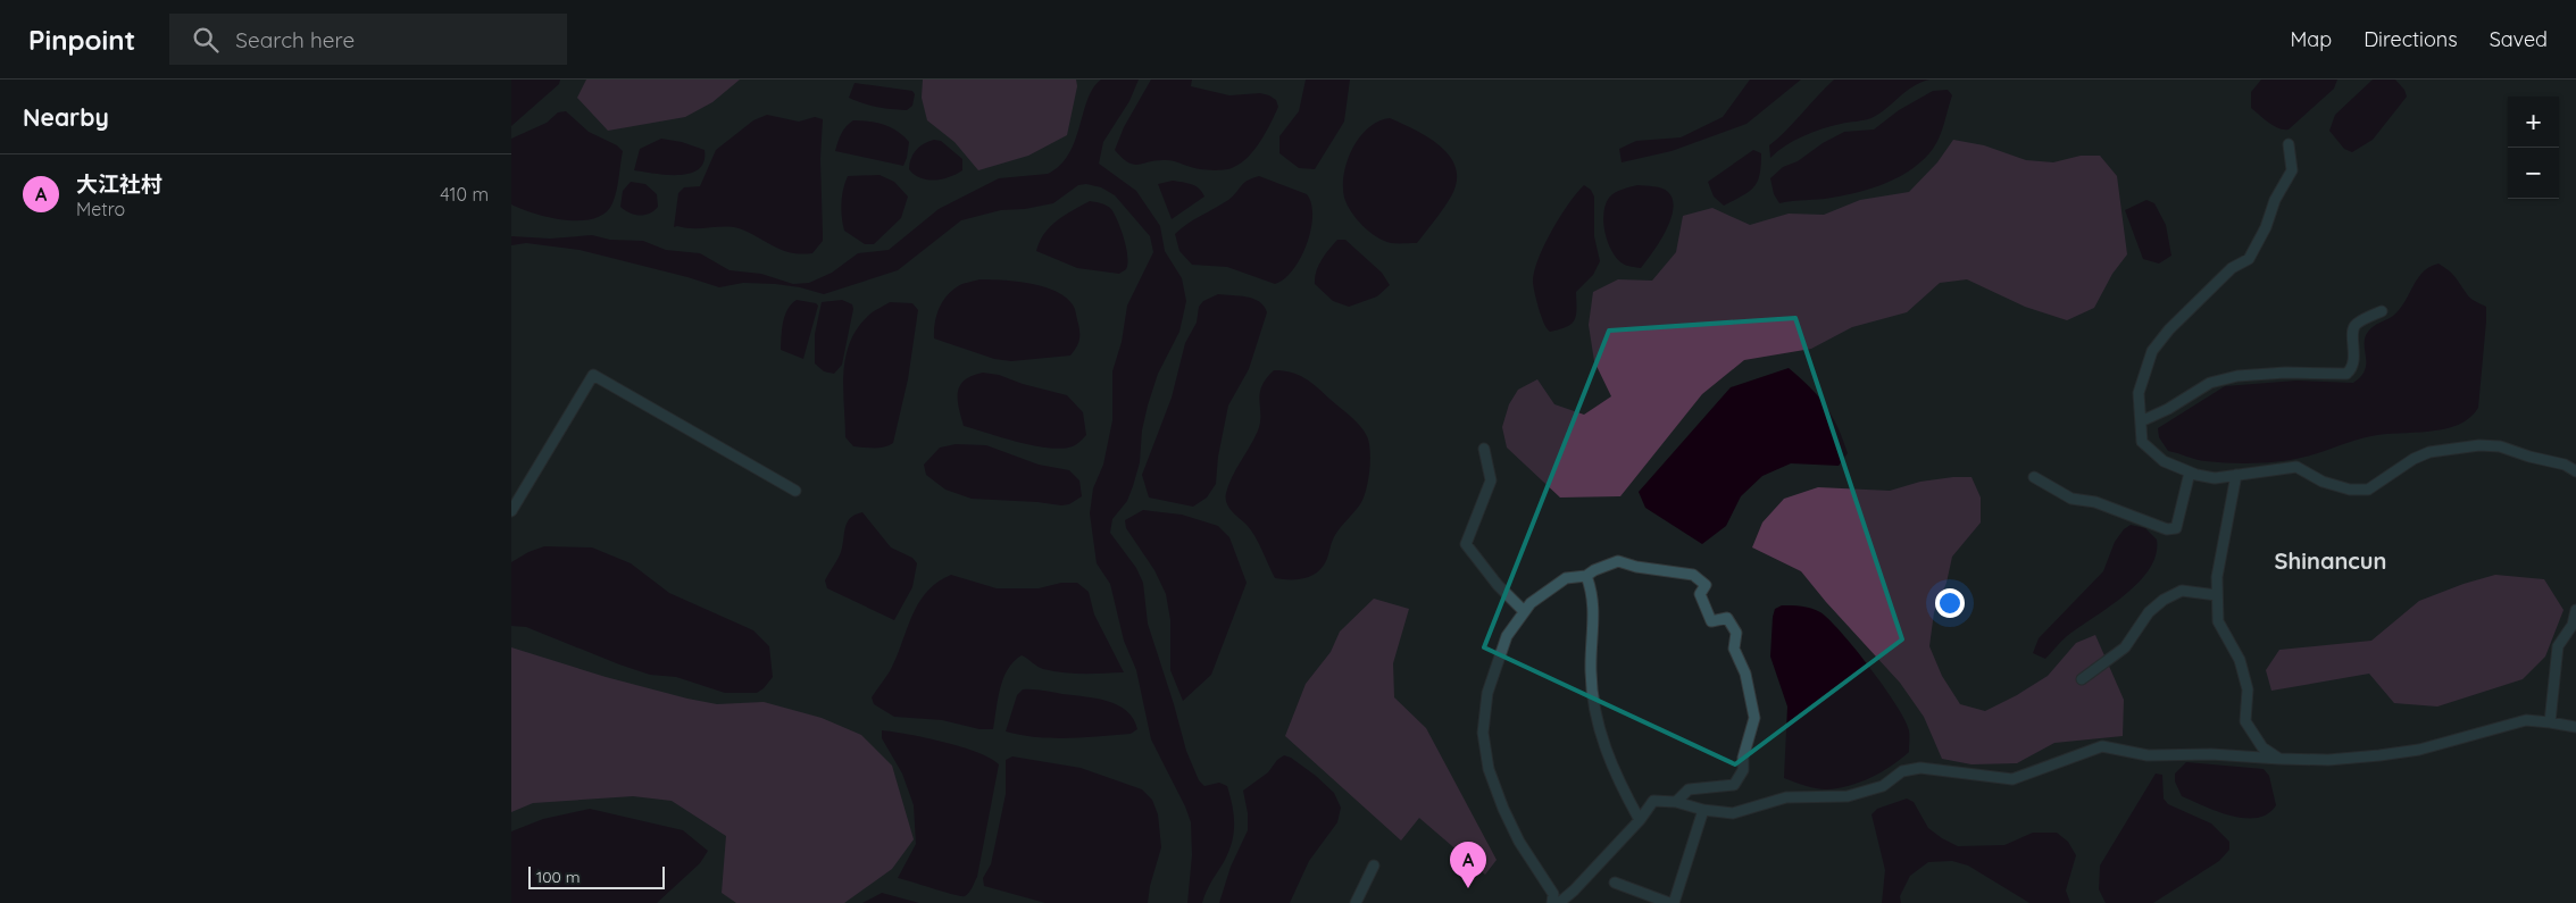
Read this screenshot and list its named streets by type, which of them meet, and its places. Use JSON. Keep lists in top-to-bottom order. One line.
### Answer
{"districts":["Shinancun"],"scale_bar":"100 m","page":{"header":"Pinpoint","search":"Search here","nav":["Map","Directions","Saved"],"heading":"Nearby","map_buttons":["+","−"],"list":[{"mark":"A","name":"大江社村","note":"Metro","value":"410 m"}],"pins":"A","scale":"100 m"}}
